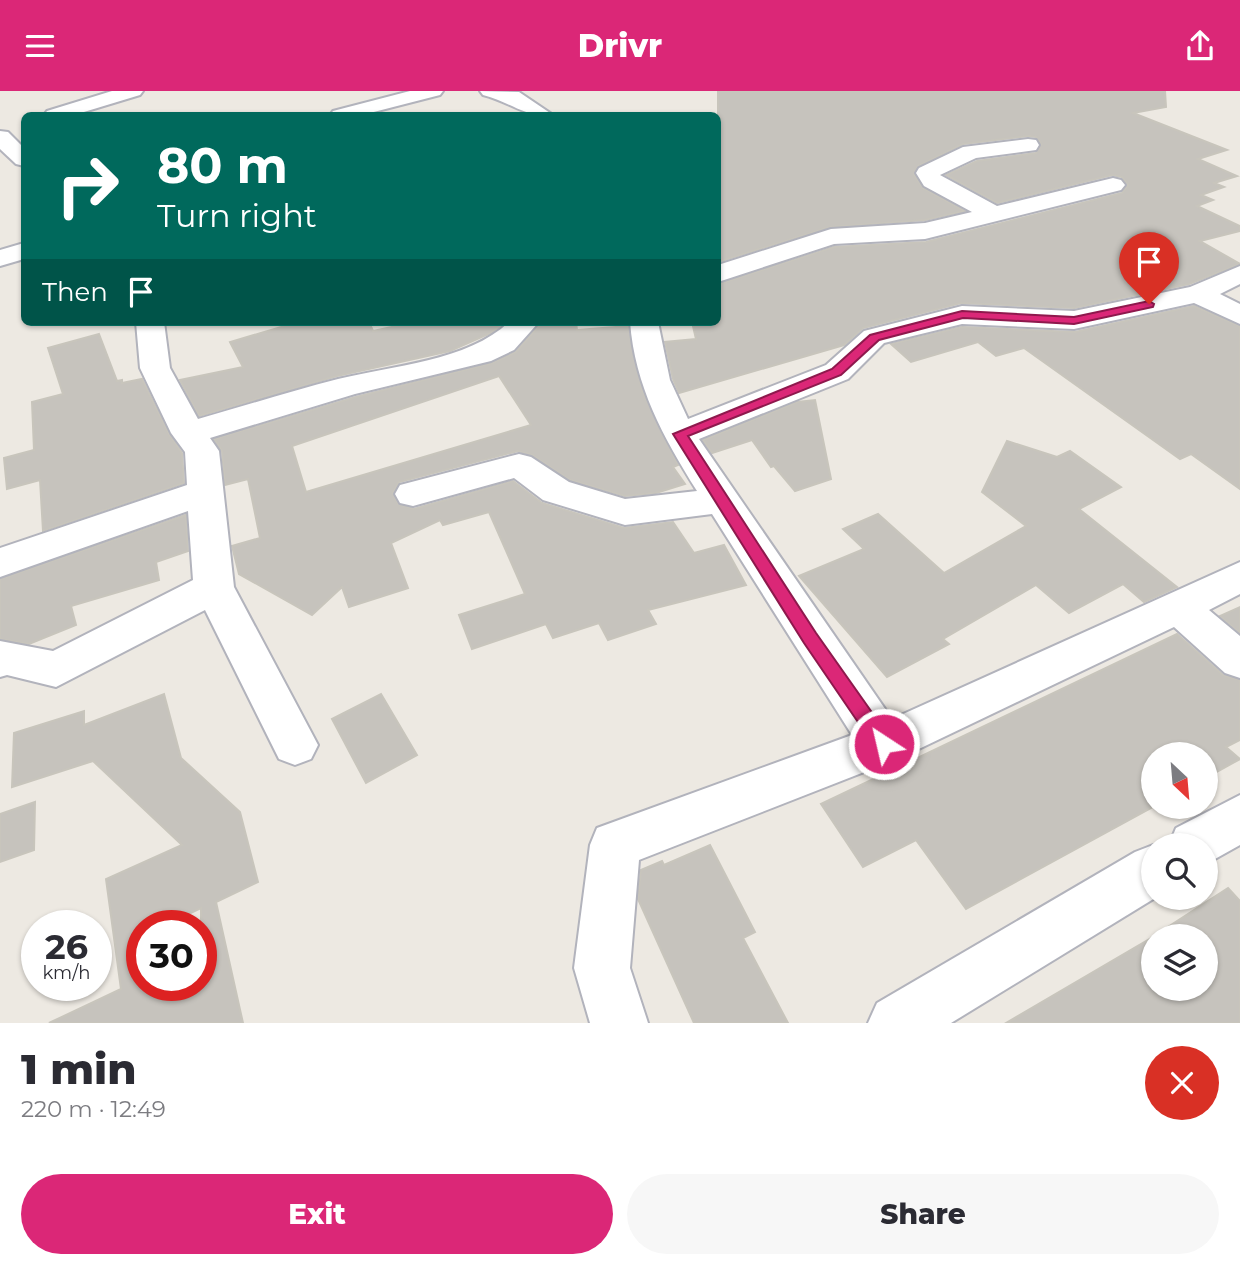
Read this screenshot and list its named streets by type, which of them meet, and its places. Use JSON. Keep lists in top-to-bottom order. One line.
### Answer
{"north":"bottom right","page":{"header":"Drivr","turn":["80 m","Turn right"],"then":"Then","speed":"26 km/h","limit":"30","heading":["1 min","220 m · 12:49"],"buttons":["Exit","Share"]}}
